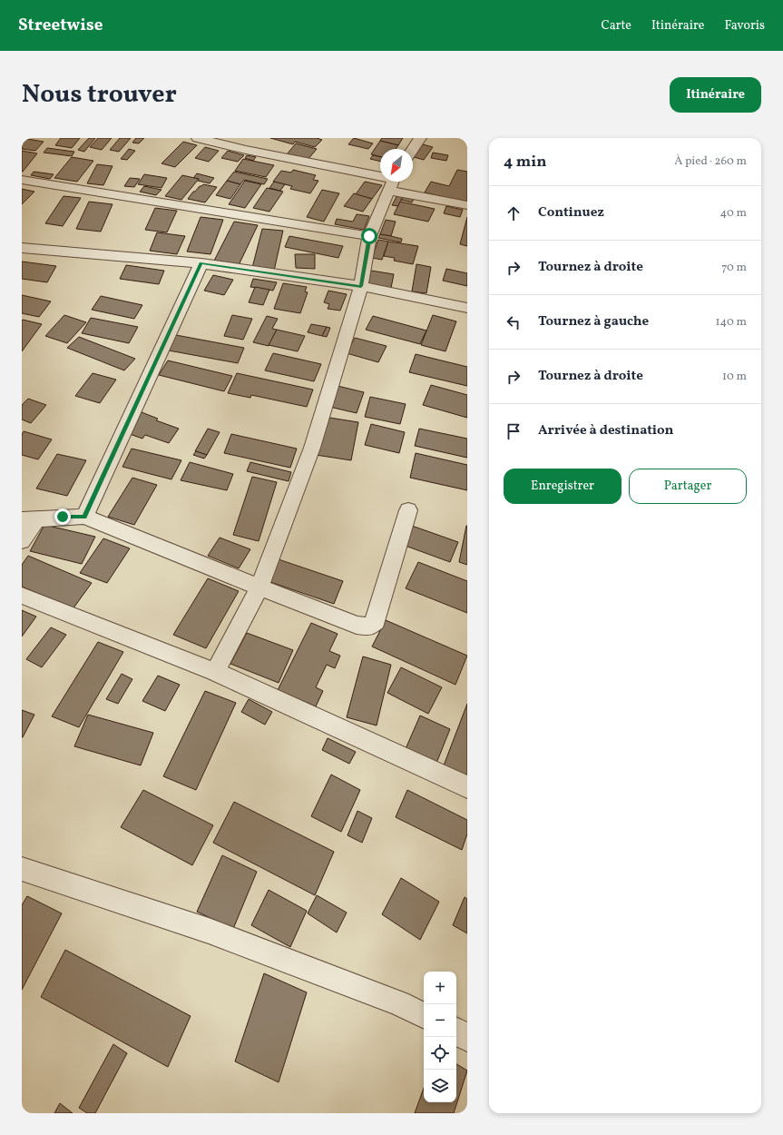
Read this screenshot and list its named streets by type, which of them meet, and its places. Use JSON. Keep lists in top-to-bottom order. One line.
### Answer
{"north":"bottom left","page":{"header":"Streetwise","nav":["Carte","Itinéraire","Favoris"],"title":"Nous trouver","buttons":["Itinéraire",["Enregistrer","Partager"]],"heading":["4 min","À pied · 260 m"],"list":[["Continuez","40 m"],["Tournez à droite","70 m"],["Tournez à gauche","140 m"],["Tournez à droite","10 m"],"Arrivée à destination"],"map_buttons":["+","−"]}}
